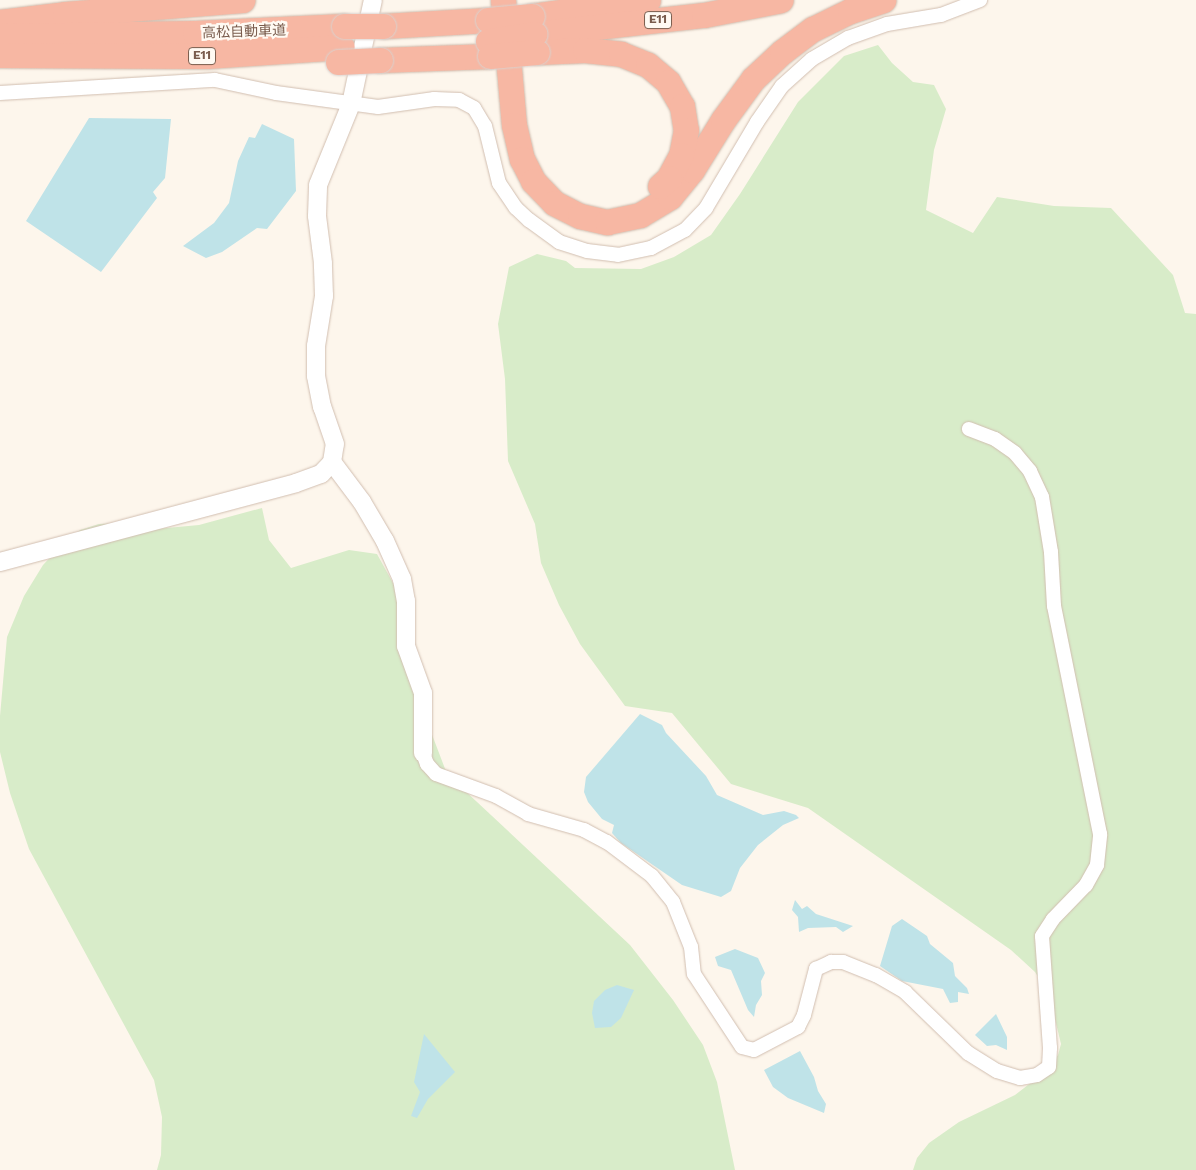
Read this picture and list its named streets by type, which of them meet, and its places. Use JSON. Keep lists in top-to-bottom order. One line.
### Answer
{"streets":{"highway":["E11","高松自動車道"]},"crossings":[["E11","高松自動車道"]]}
